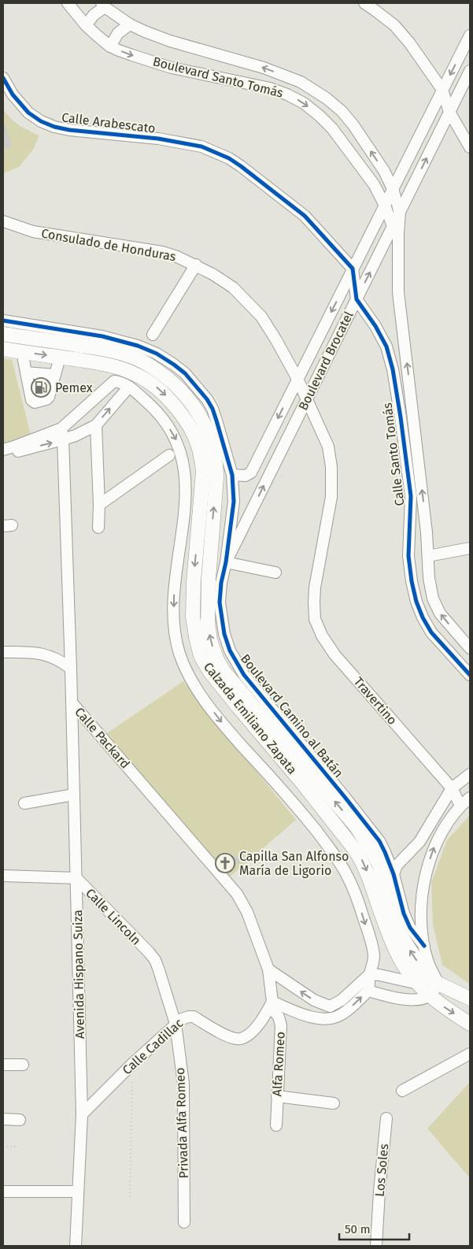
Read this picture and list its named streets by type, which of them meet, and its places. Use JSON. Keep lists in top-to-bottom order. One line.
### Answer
{"streets":{"main road":["Calzada Emiliano Zapata"],"street":["Boulevard Santo Tomás","Calle Arabescato","Consulado de Honduras","Boulevard Brocatel","Calle Santo Tomás","Travertino","Boulevard Camino al Batán","Calle Packard","Calle Lincoln","Avenida Hispano Suiza","Calle Cadillac","Alfa Romeo","Privada Alfa Romeo","Los Soles"]},"crossings":[["Boulevard Santo Tomás","Boulevard Brocatel"],["Boulevard Santo Tomás","Calle Santo Tomás"],["Calle Arabescato","Boulevard Brocatel"],["Calle Arabescato","Calle Santo Tomás"],["Consulado de Honduras","Boulevard Brocatel"],["Consulado de Honduras","Travertino"],["Boulevard Brocatel","Calle Santo Tomás"],["Boulevard Brocatel","Boulevard Camino al Batán"],["Calle Packard","Avenida Hispano Suiza"],["Calle Packard","Calle Cadillac"],["Calle Packard","Alfa Romeo"],["Calle Lincoln","Avenida Hispano Suiza"],["Calle Lincoln","Calle Cadillac"],["Calle Lincoln","Privada Alfa Romeo"],["Avenida Hispano Suiza","Calle Cadillac"],["Calle Cadillac","Alfa Romeo"],["Calle Cadillac","Privada Alfa Romeo"]],"places":{"fuel station":["Pemex"],"church":["Capilla San Alfonso María de Ligorio"]},"scale_bar":"50 m"}
